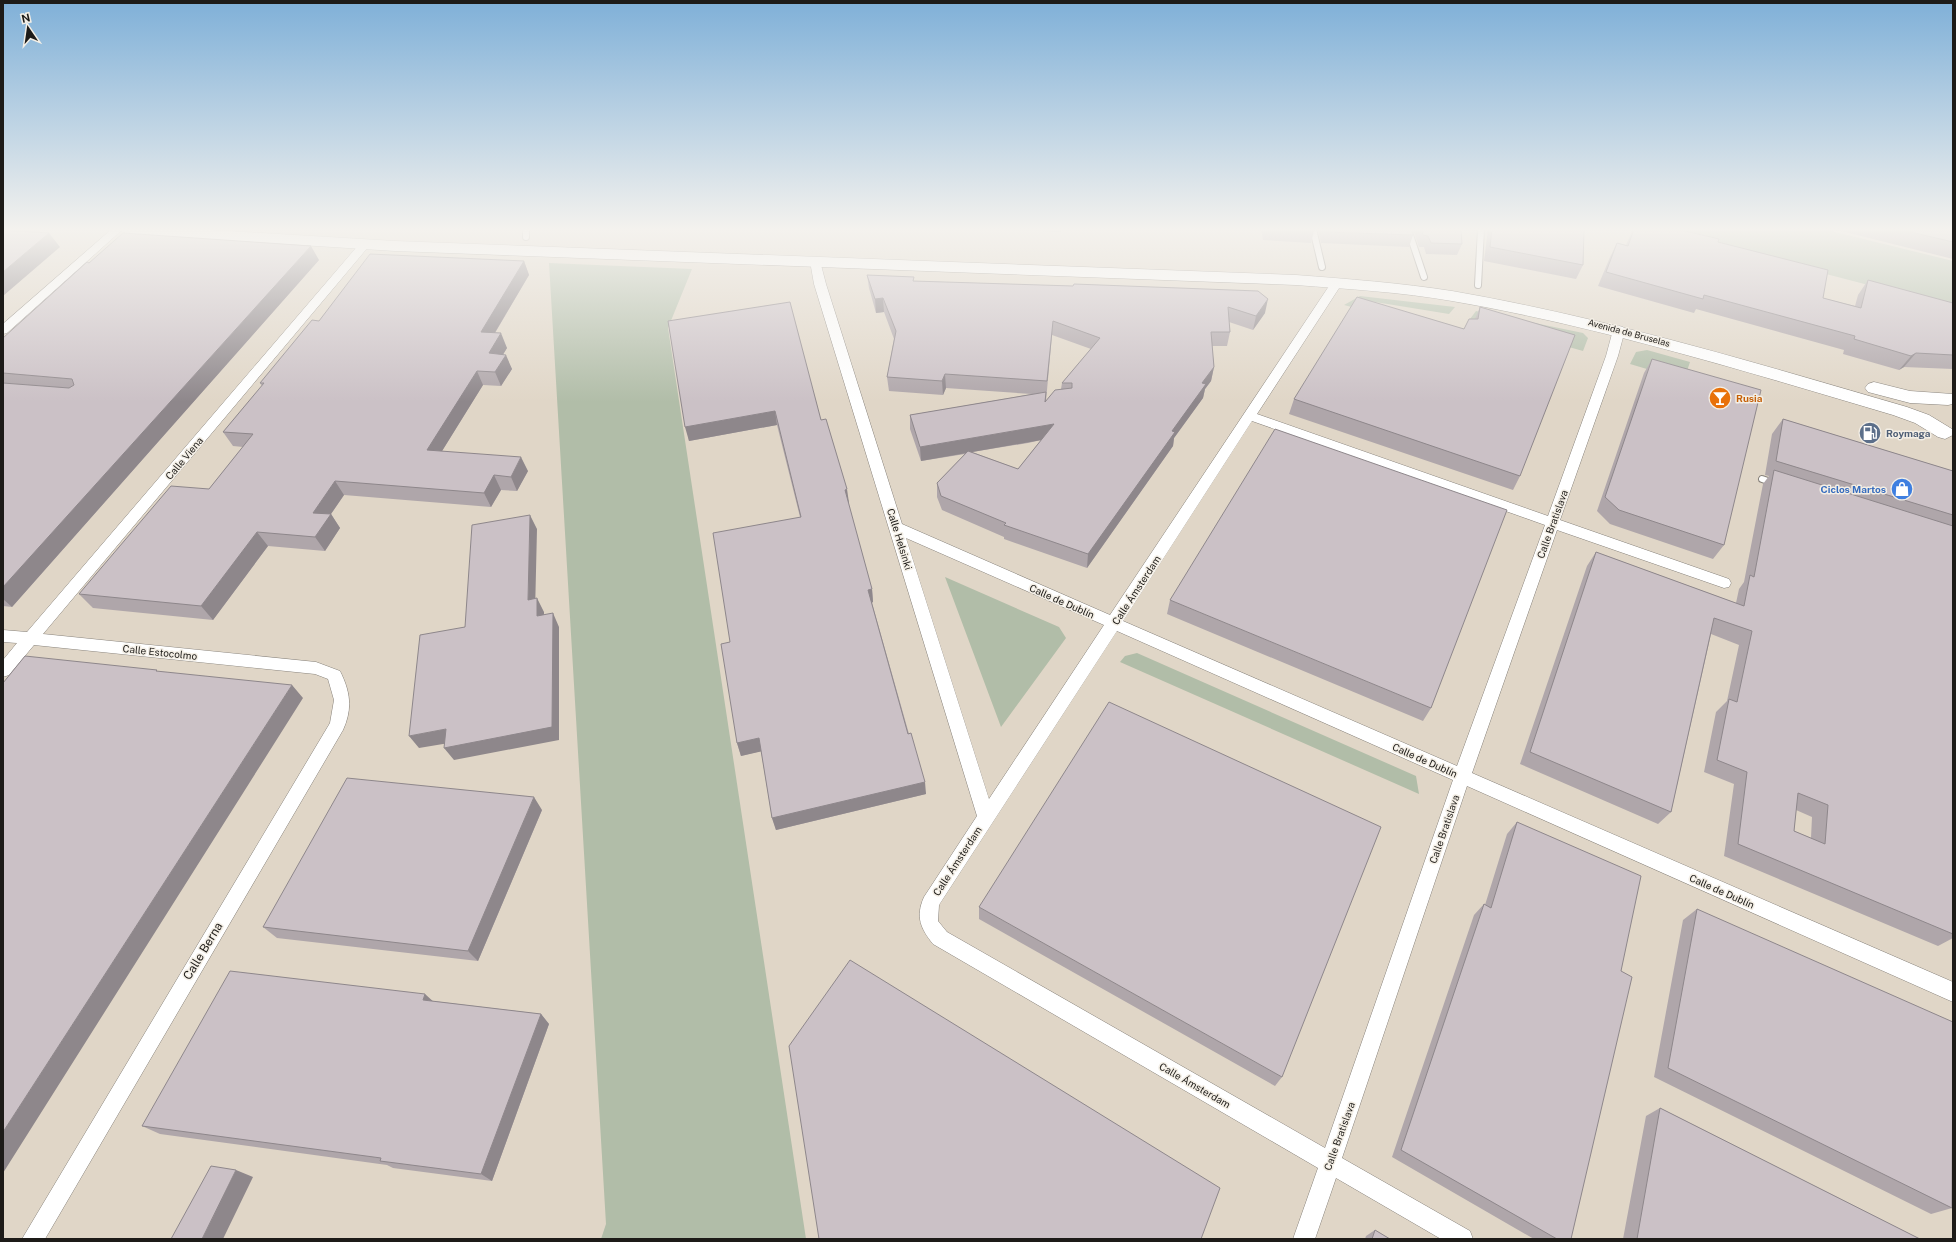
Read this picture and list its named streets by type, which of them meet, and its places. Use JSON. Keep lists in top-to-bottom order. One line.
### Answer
{"streets":{"main road":["Avenida de Bruselas"],"street":["Calle Viena","Calle Bratislava","Calle Helsinki","Calle Ámsterdam","Calle de Dublín","Calle Estocolmo","Calle Berna"]},"crossings":[["Avenida de Bruselas","Calle Bratislava"],["Calle Viena","Calle Estocolmo"],["Calle Bratislava","Calle Ámsterdam"],["Calle Bratislava","Calle de Dublín"],["Calle Helsinki","Calle Ámsterdam"],["Calle Helsinki","Calle de Dublín"],["Calle Ámsterdam","Calle de Dublín"],["Calle Estocolmo","Calle Berna"]],"places":{"bar":["Rusia"],"fuel station":["Roymaga"],"shop":["Ciclos Martos"]},"north":"top"}
